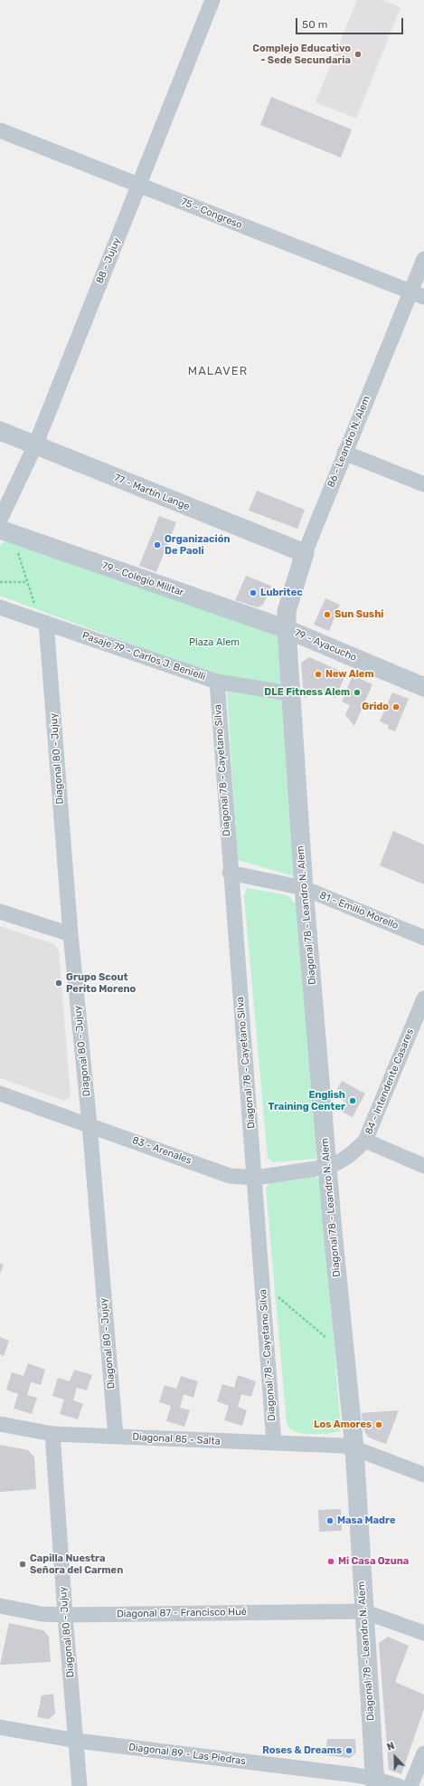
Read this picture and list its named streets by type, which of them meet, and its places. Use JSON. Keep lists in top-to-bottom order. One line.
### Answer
{"streets":{"street":["75 - Congreso","88 - Jujuy","86 - Leandro N. Alem","77 - Martín Lange","79 - Colegio Militar","79 - Ayacucho","Pasaje 79 - Carlos J. Benielli","Diagonal 80 - Jujuy","Diagonal 78 - Cayetano Silva","81 - Emilio Morello","Diagonal 78 - Leandro N. Alem","84 - Intendente Casares","83 - Arenales","Diagonal 85 - Salta","Diagonal 87 - Francisco Hué","Diagonal 89 - Las Piedras"]},"crossings":[["75 - Congreso","88 - Jujuy"],["75 - Congreso","86 - Leandro N. Alem"],["88 - Jujuy","77 - Martín Lange"],["86 - Leandro N. Alem","77 - Martín Lange"],["86 - Leandro N. Alem","79 - Colegio Militar"],["86 - Leandro N. Alem","79 - Ayacucho"],["86 - Leandro N. Alem","Diagonal 78 - Leandro N. Alem"],["79 - Colegio Militar","79 - Ayacucho"],["79 - Colegio Militar","Diagonal 78 - Leandro N. Alem"],["79 - Ayacucho","Diagonal 78 - Leandro N. Alem"],["Pasaje 79 - Carlos J. Benielli","Diagonal 80 - Jujuy"],["Pasaje 79 - Carlos J. Benielli","Diagonal 78 - Cayetano Silva"],["Pasaje 79 - Carlos J. Benielli","Diagonal 78 - Leandro N. Alem"],["Diagonal 80 - Jujuy","83 - Arenales"],["Diagonal 80 - Jujuy","Diagonal 85 - Salta"],["Diagonal 80 - Jujuy","Diagonal 87 - Francisco Hué"],["Diagonal 80 - Jujuy","Diagonal 89 - Las Piedras"],["Diagonal 78 - Cayetano Silva","81 - Emilio Morello"],["Diagonal 78 - Cayetano Silva","83 - Arenales"],["Diagonal 78 - Cayetano Silva","Diagonal 85 - Salta"],["81 - Emilio Morello","Diagonal 78 - Leandro N. Alem"],["Diagonal 78 - Leandro N. Alem","84 - Intendente Casares"],["Diagonal 78 - Leandro N. Alem","83 - Arenales"],["Diagonal 78 - Leandro N. Alem","Diagonal 85 - Salta"],["Diagonal 78 - Leandro N. Alem","Diagonal 87 - Francisco Hué"],["Diagonal 78 - Leandro N. Alem","Diagonal 89 - Las Piedras"],["84 - Intendente Casares","83 - Arenales"]],"districts":["MALAVER"],"parks":["Plaza Alem"],"places":["Complejo Educativo - Sede Secundaria","Organización De Paoli","Lubritec","Sun Sushi","New Alem","DLE Fitness Alem","Grido","Grupo Scout Perito Moreno","English Training Center","Los Amores","Masa Madre","Mi Casa Ozuna","Capilla Nuestra Señora del Carmen","Roses & Dreams"],"scale_bar":"50 m","north":"top"}
